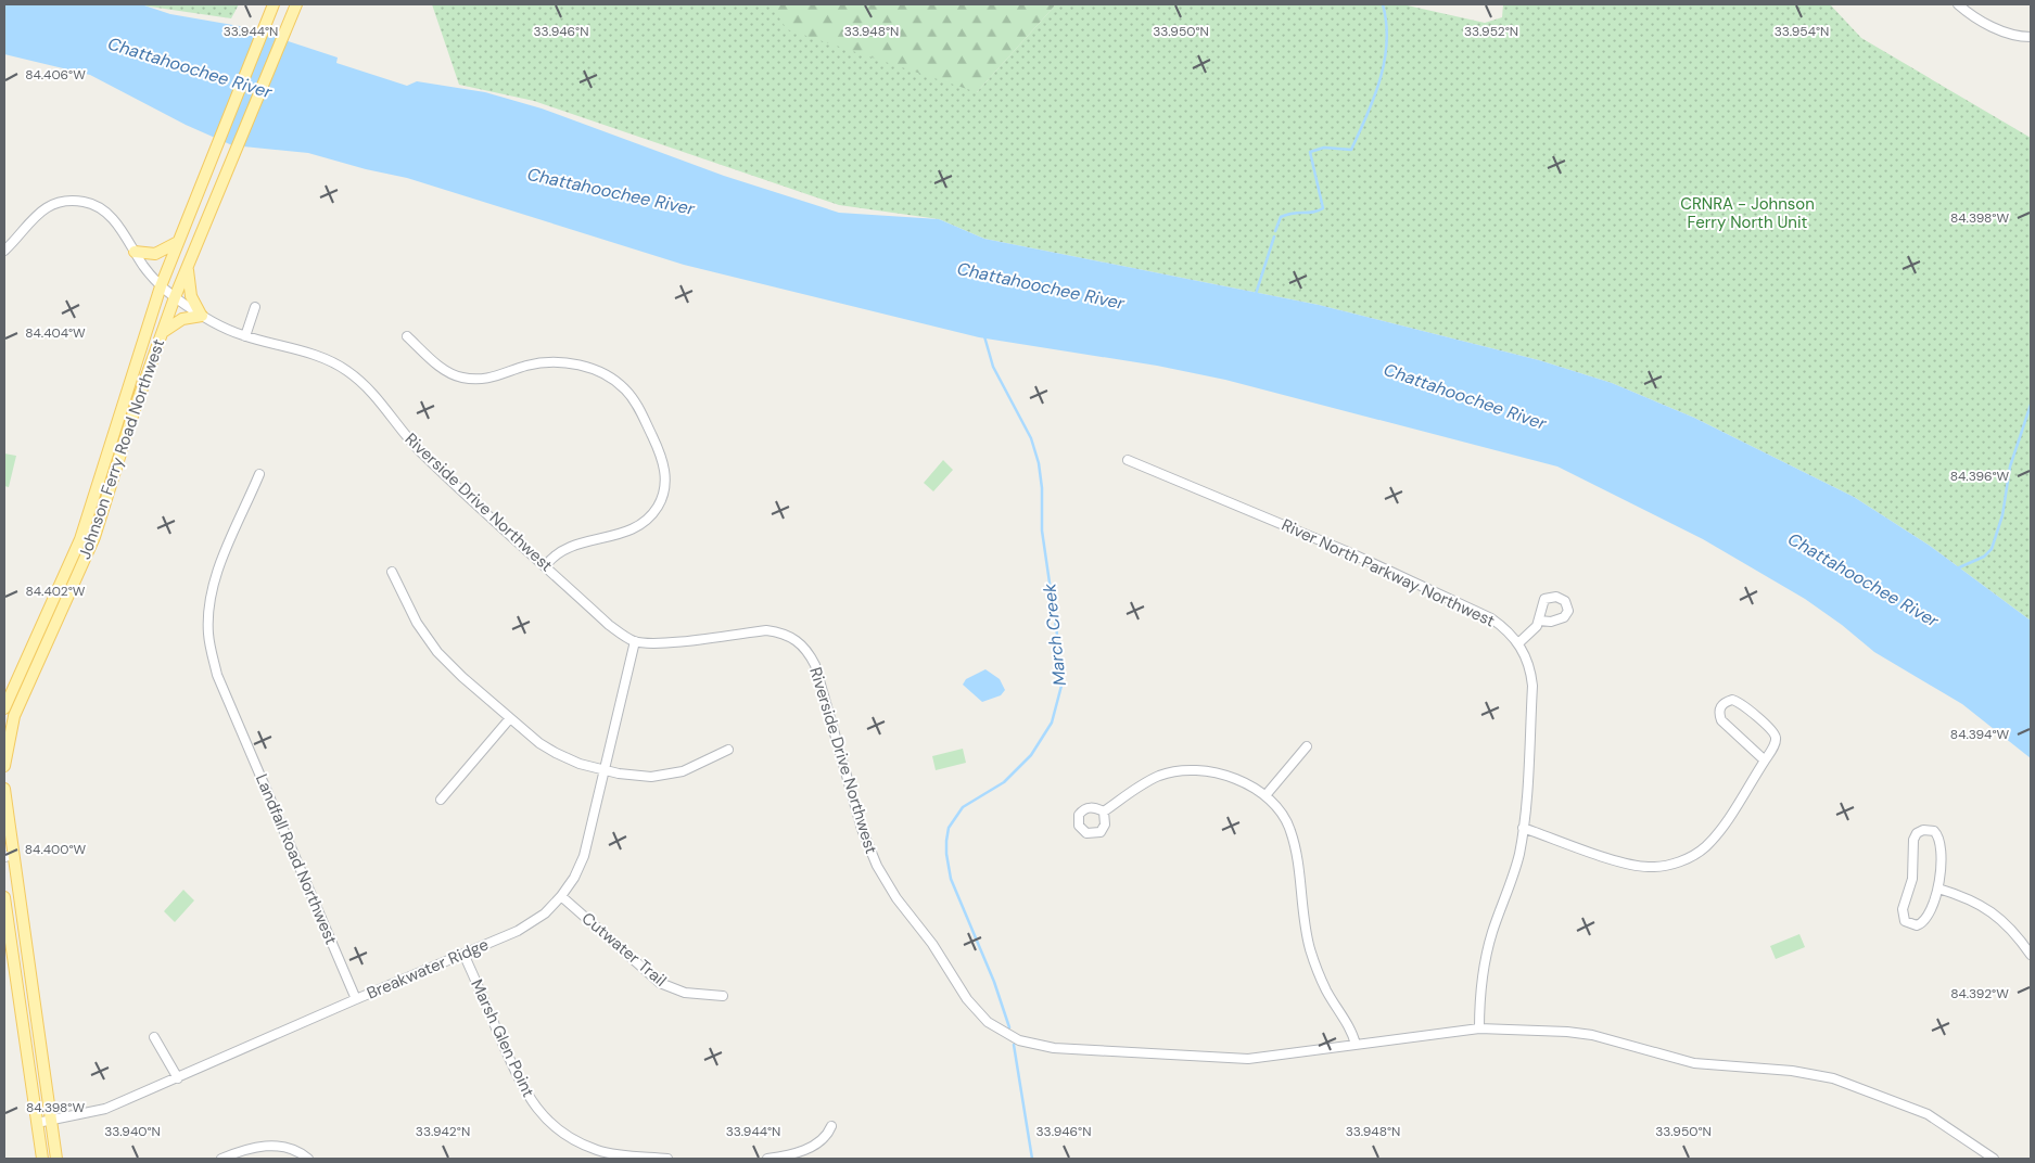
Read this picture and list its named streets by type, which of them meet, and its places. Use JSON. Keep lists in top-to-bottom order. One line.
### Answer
{"streets":{"main road":["Johnson Ferry Road Northwest"],"street":["Riverside Drive Northwest","River North Parkway Northwest","Landfall Road Northwest","Cutwater Trail","Breakwater Ridge","Marsh Glen Point"]},"crossings":[["Johnson Ferry Road Northwest","Riverside Drive Northwest"],["Riverside Drive Northwest","River North Parkway Northwest"],["Riverside Drive Northwest","Breakwater Ridge"],["Landfall Road Northwest","Breakwater Ridge"],["Cutwater Trail","Breakwater Ridge"],["Breakwater Ridge","Marsh Glen Point"]],"water":["Chattahoochee River","March Creek"],"parks":["CRNRA - Johnson Ferry North Unit"],"coordinates":["33.944°N","33.946°N","33.948°N","33.950°N","33.952°N","33.954°N","84.406°W","84.398°W","84.404°W","84.396°W","84.402°W","84.394°W","84.400°W","84.392°W","33.940°N","33.942°N"]}
